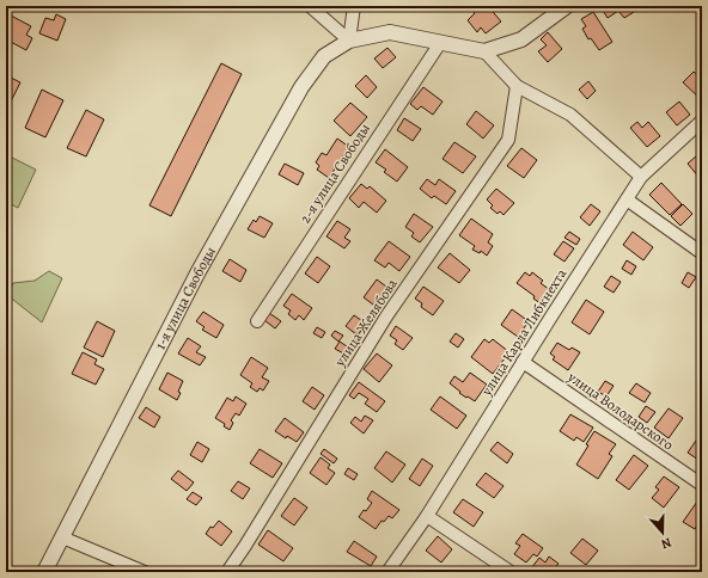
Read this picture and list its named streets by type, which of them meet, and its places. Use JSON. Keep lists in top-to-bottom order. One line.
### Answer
{"streets":{"street":["2-я улица Свободы","1-я улица Свободы","улица Желябова","улица Карла Либкнехта","улица Володарского"]},"crossings":[["улица Карла Либкнехта","улица Володарского"]],"north":"bottom"}
